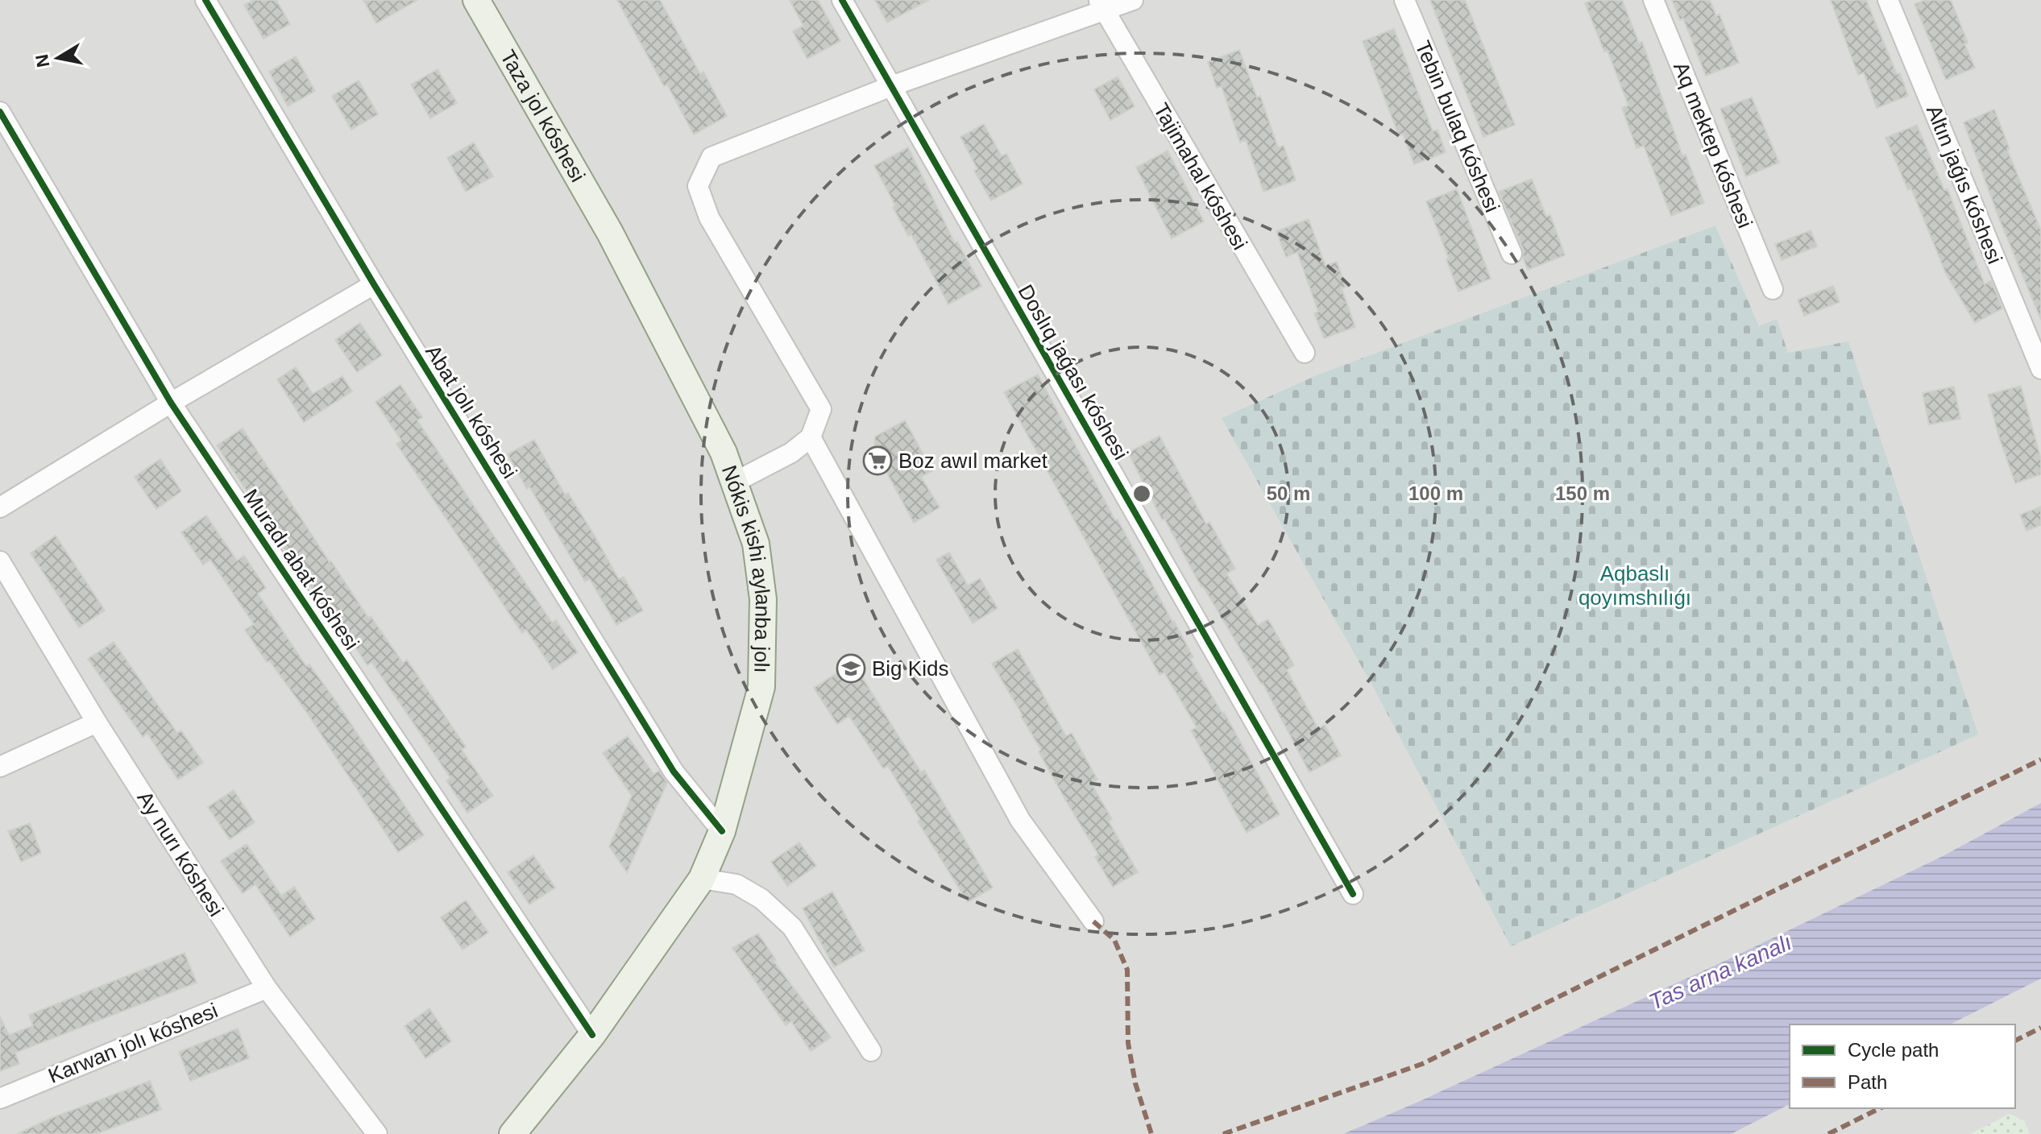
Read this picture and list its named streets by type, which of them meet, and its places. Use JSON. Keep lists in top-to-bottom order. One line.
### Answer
{"streets":{"main road":["Taza jol kóshesi","Nókis kishi aylanba jolı"],"street":["Tebin bulaq kóshesi","Aq mektep kóshesi","Tajimahal kóshesi","Altın jaǵıs kóshesi","Doslıq jaǵası kóshesi","Abat jolı kóshesi","Muradı abat kóshesi","Ay nurı kóshesi","Karwan jolı kóshesi"]},"crossings":[["Taza jol kóshesi","Nókis kishi aylanba jolı"],["Abat jolı kóshesi","Nókis kishi aylanba jolı"],["Muradı abat kóshesi","Nókis kishi aylanba jolı"],["Ay nurı kóshesi","Karwan jolı kóshesi"]],"water":["Tas arna kanalı"],"parks":["Aqbaslı qoyımshılıǵı"],"places":{"supermarket":["Boz awıl market"],"school or university":["Big Kids"]},"legend":["Cycle path","Path"],"north":"left","rings":["50 m","100 m","150 m"]}
